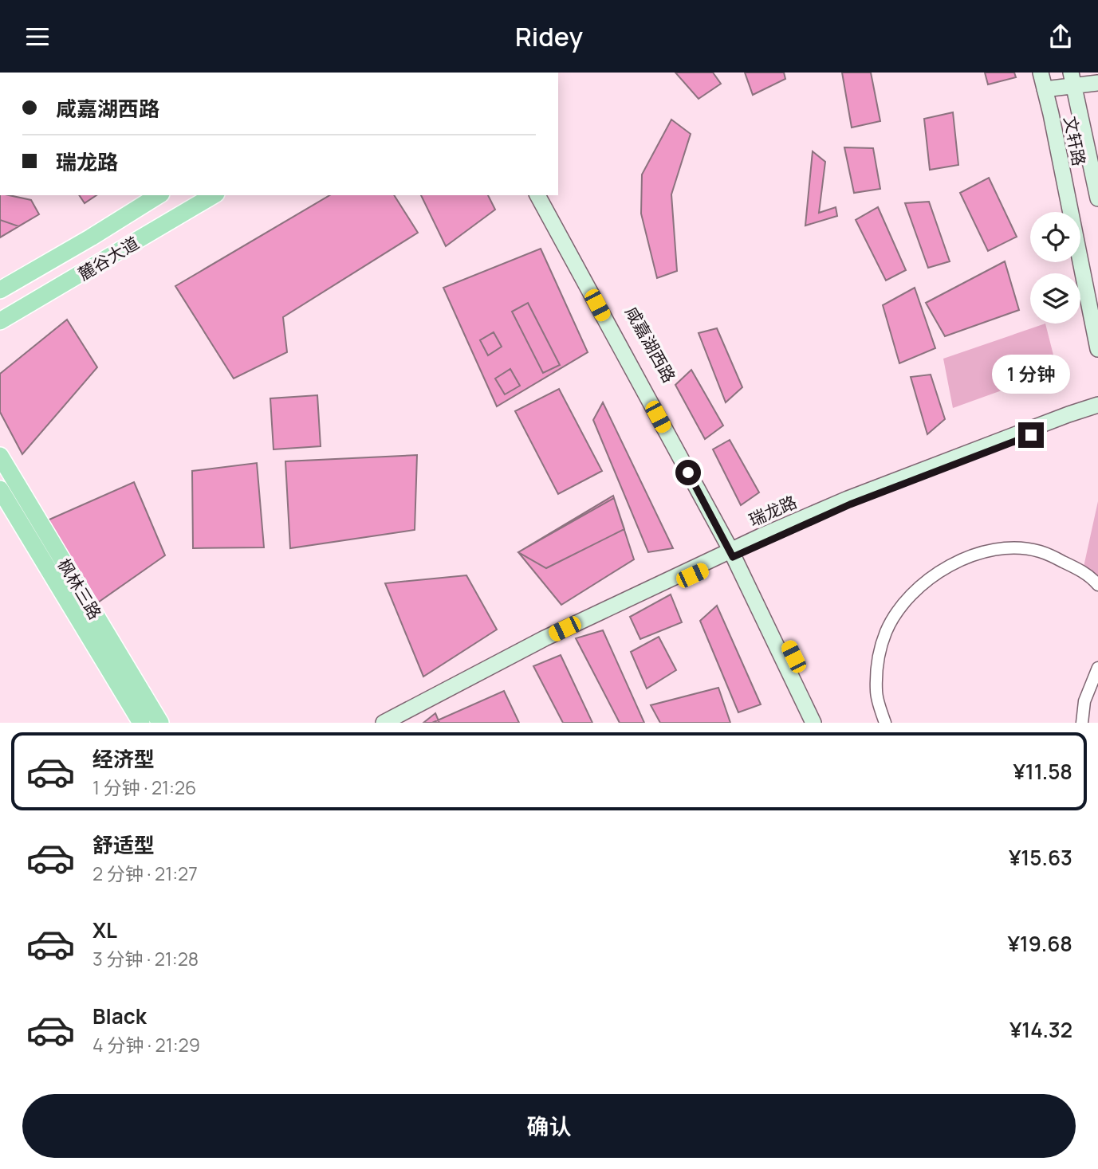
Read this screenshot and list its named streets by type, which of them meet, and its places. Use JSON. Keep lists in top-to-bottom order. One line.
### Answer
{"streets":{"main road":["文轩路","麓谷大道","咸嘉湖西路","瑞龙路","枫林三路"]},"crossings":[["咸嘉湖西路","瑞龙路"]],"page":{"header":"Ridey","banner":["咸嘉湖西路","瑞龙路"],"bubble":"1 分钟","list":[{"name":"经济型","note":"1 分钟 · 21:26","value":"¥11.58"},{"name":"舒适型","note":"2 分钟 · 21:27","value":"¥15.63"},{"name":"XL","note":"3 分钟 · 21:28","value":"¥19.68"},{"name":"Black","note":"4 分钟 · 21:29","value":"¥14.32"}],"buttons":"确认"}}
